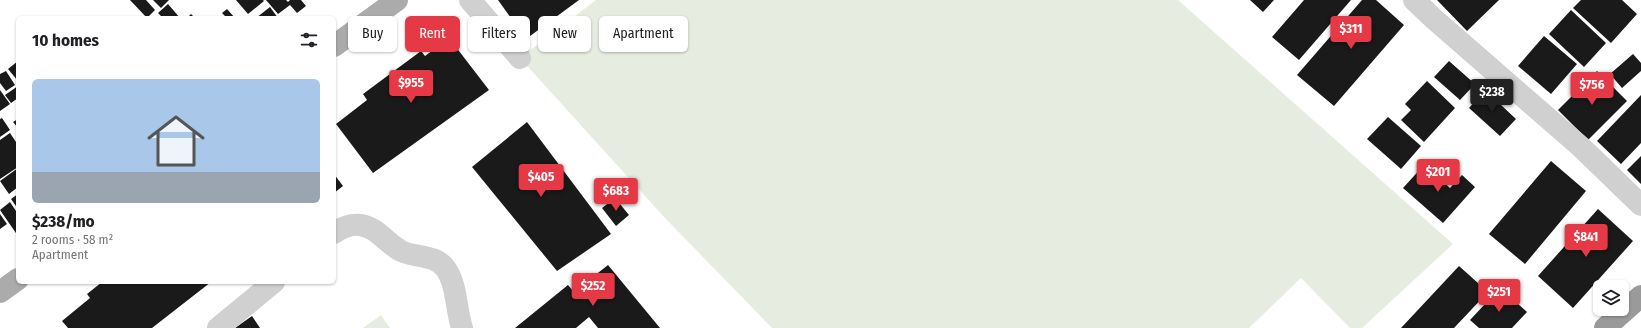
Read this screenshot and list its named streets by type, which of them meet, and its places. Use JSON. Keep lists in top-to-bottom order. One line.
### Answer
{"page":{"price":["$311","$955","$756","$238","$201","$405","$683","$841","$252","$251"],"chip":["Buy","Rent","Filters","New","Apartment"],"heading":"10 homes","list":[{"name":"$238/mo","note":"2 rooms · 58 m² · Apartment"}]}}
